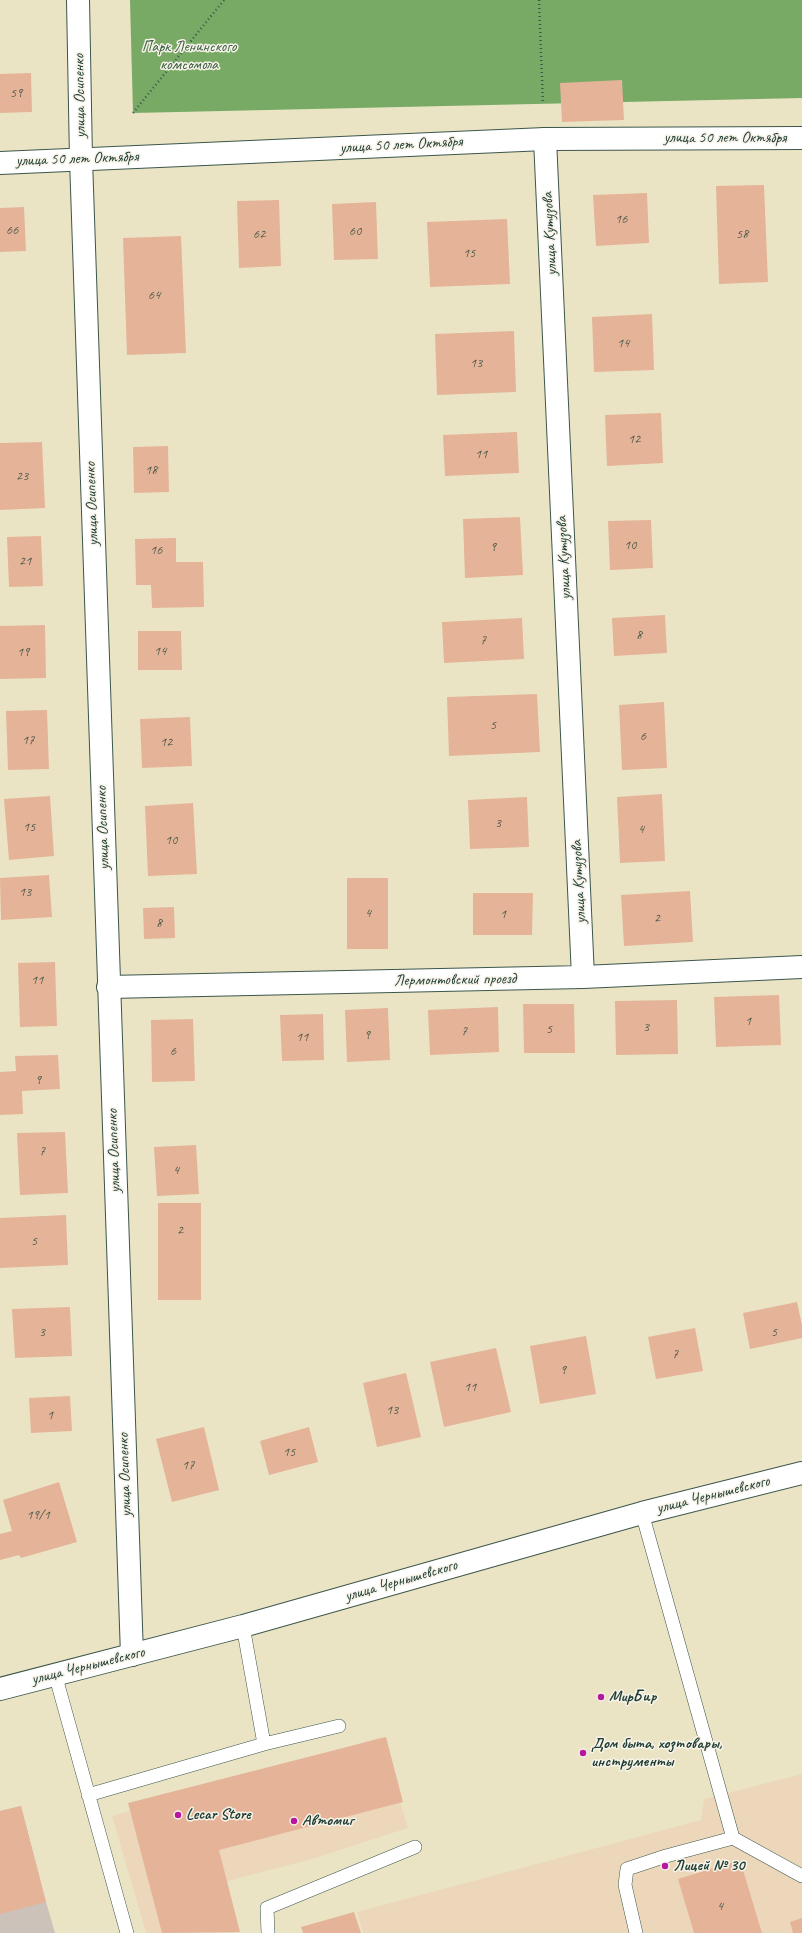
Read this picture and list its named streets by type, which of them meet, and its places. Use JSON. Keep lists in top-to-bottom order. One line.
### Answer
{"streets":{"street":["улица Осипенко","улица 50 лет Октября","улица Кутузова","Лермонтовский проезд","улица Чернышевского"]},"crossings":[["улица Осипенко","улица 50 лет Октября"],["улица Осипенко","Лермонтовский проезд"],["улица Осипенко","улица Чернышевского"],["улица 50 лет Октября","улица Кутузова"],["улица Кутузова","Лермонтовский проезд"]],"parks":["Парк Ленинского комсомола"],"places":["МирБир","Дом быта, хозтовары, инструменты","Lecar Store","Автомиг","Лицей № 30"],"house_numbers":["59","16","66","60","62","58","15","64","14","13","12","11","18","23","10","9","16","21","8","7","14","19","5","6","17","12","3","15","4","10","13","4","1","2","8","11","1","3","5","7","9","11","6","9","7","4","2","5","3","5","7","9","11","13","1","15","17","19/1","4"]}
